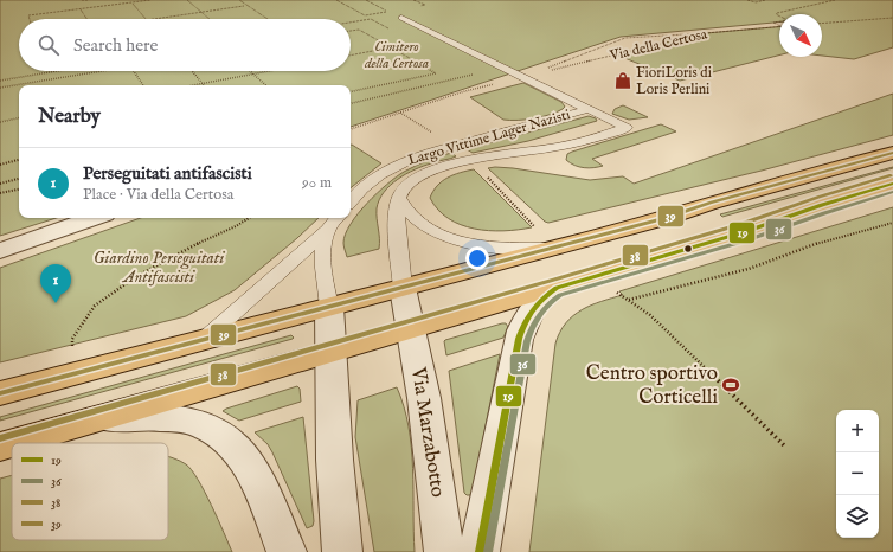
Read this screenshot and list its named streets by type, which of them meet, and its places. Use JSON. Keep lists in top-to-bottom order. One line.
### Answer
{"streets":{"street":["Via Marzabotto"],"lane":["Largo Vittime Lager Nazisti"],"path":["Via della Certosa"]},"parks":["Cimitero della Certosa","Giardino Perseguitati Antifascisti"],"places":{"shop":["FioriLoris di Loris Perlini"],"sports":["Centro sportivo Corticelli"]},"lines":["transit line 39","transit line 38","transit line 19","transit line 36"],"legend":["19","36","38","39"],"north":"bottom right","page":{"search":"Search here","heading":"Nearby","list":[{"mark":"1","name":"Perseguitati antifascisti","note":"Place · Via della Certosa","value":"90 m"}],"pins":"1","map_buttons":["+","−"]}}
